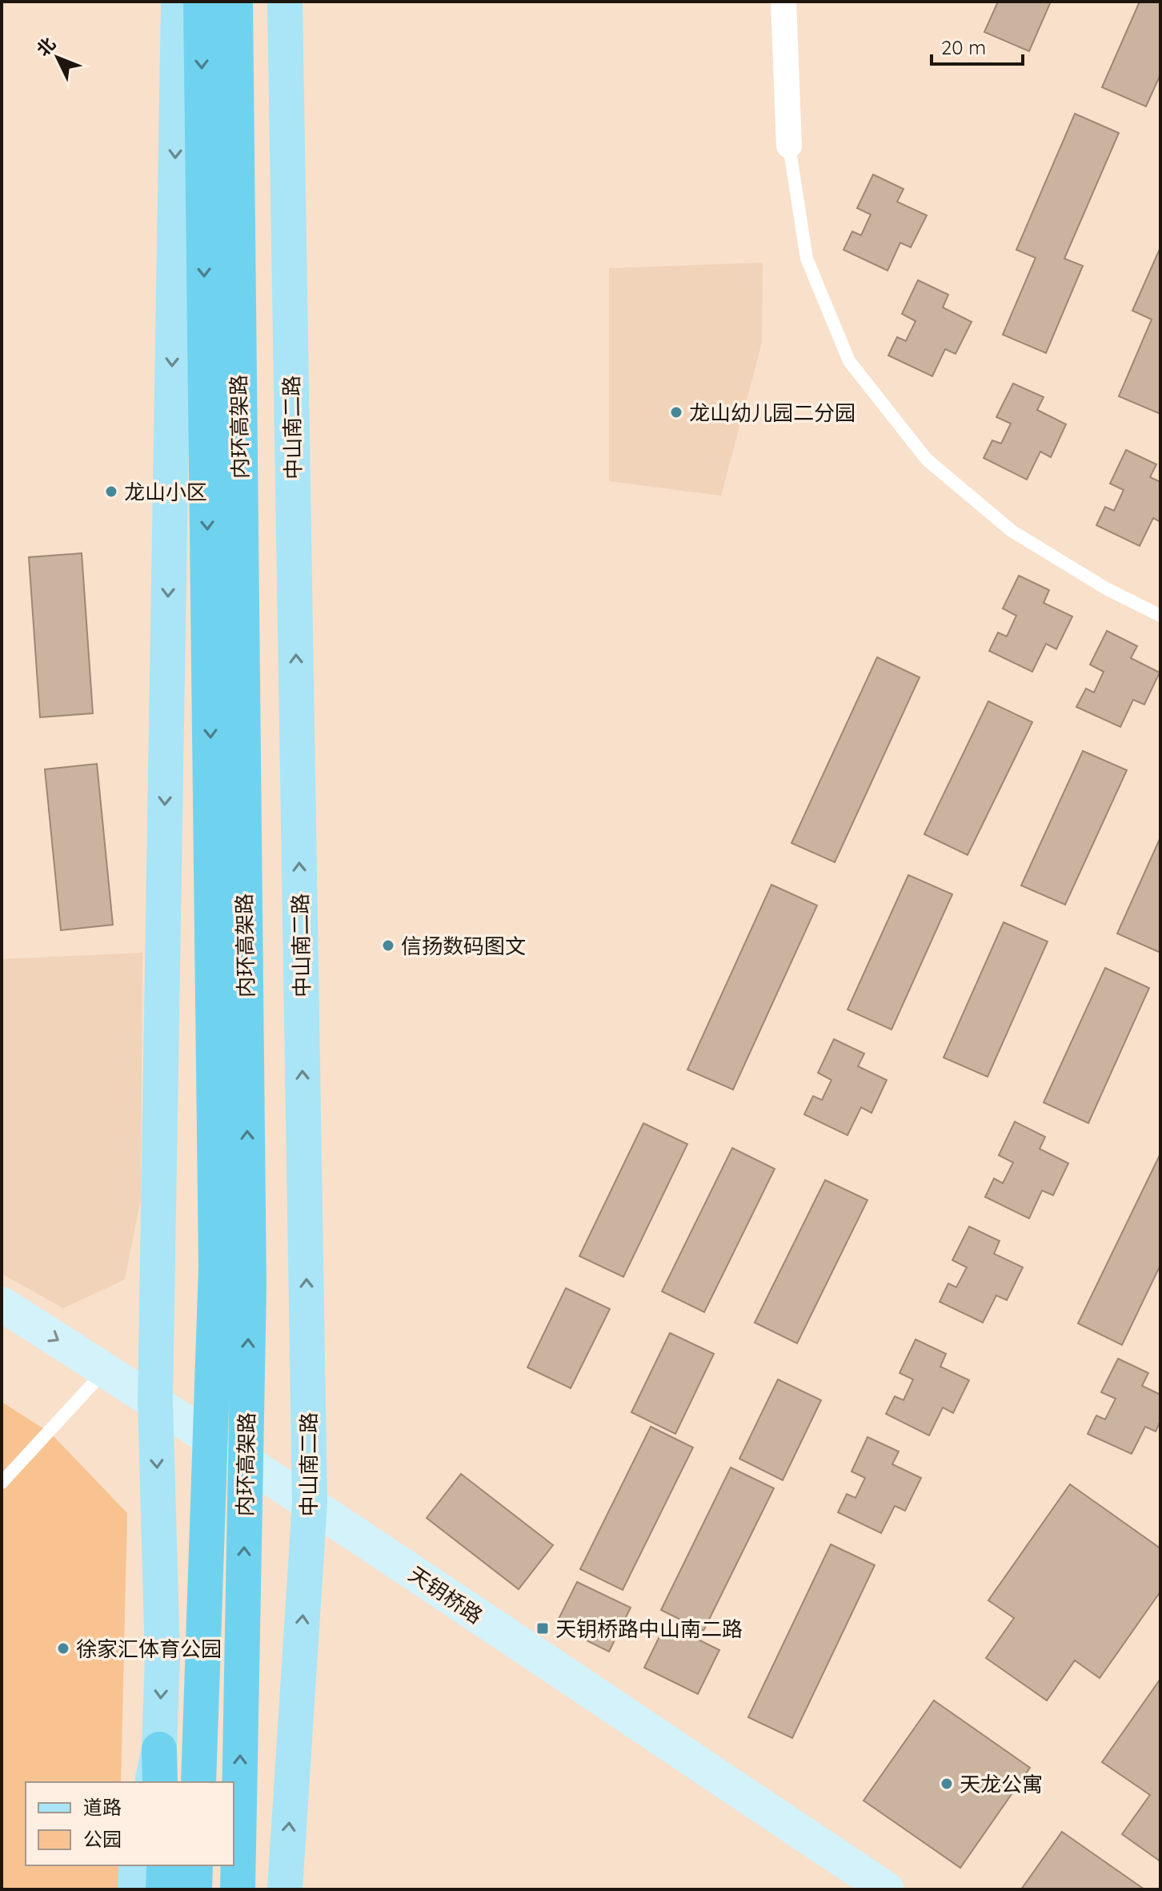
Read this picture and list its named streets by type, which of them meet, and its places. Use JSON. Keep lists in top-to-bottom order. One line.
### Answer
{"streets":{"highway":["内环高架路"],"main road":["中山南二路"],"street":["天钥桥路"]},"crossings":[["中山南二路","天钥桥路"]],"places":{"other":["龙山幼儿园二分园","龙山小区","信扬数码图文","徐家汇体育公园","天龙公寓"],"transit":["天钥桥路中山南二路"]},"legend":["道路","公园"],"scale_bar":"20 m","north":"top left"}
